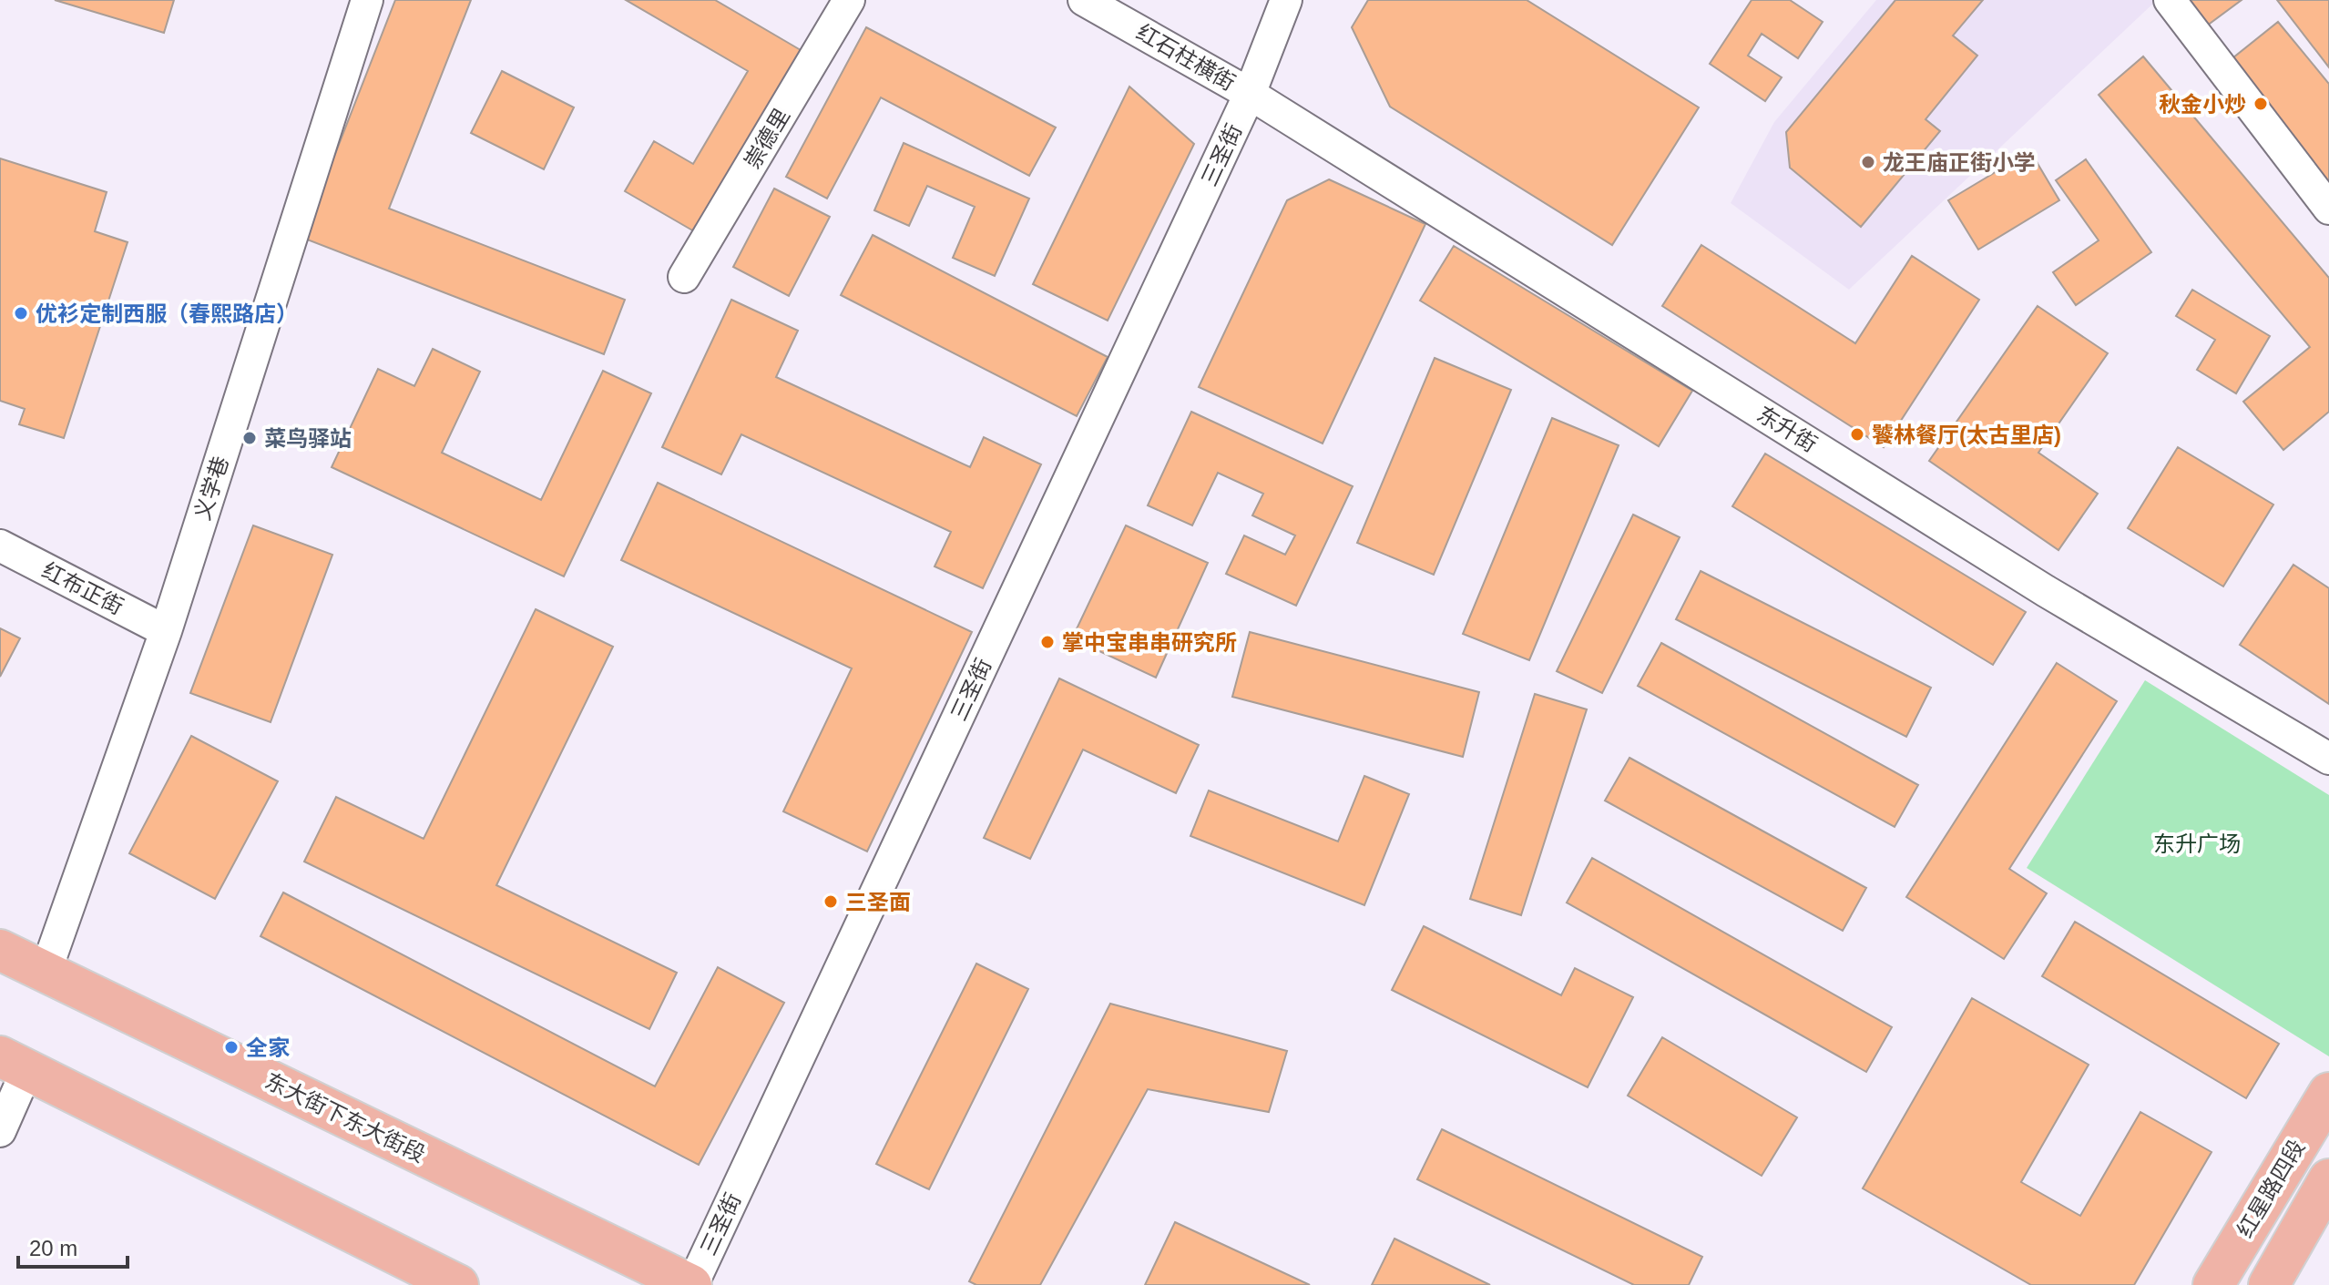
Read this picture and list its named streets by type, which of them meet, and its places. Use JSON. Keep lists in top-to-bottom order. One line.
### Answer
{"streets":{"main road":["东大街下东大街段","红星路四段"],"street":["红石柱横街","崇德里","三圣街","东升街","义学巷","红布正街"]},"crossings":[["红石柱横街","三圣街"],["红石柱横街","东升街"],["三圣街","东升街"],["三圣街","东大街下东大街段"],["义学巷","红布正街"],["义学巷","东大街下东大街段"]],"parks":["东升广场"],"places":["秋金小炒","龙王庙正街小学","优衫定制西服（春熙路店）","饕林餐厅(太古里店)","菜鸟驿站","掌中宝串串研究所","三圣面","全家"],"scale_bar":"20 m"}
